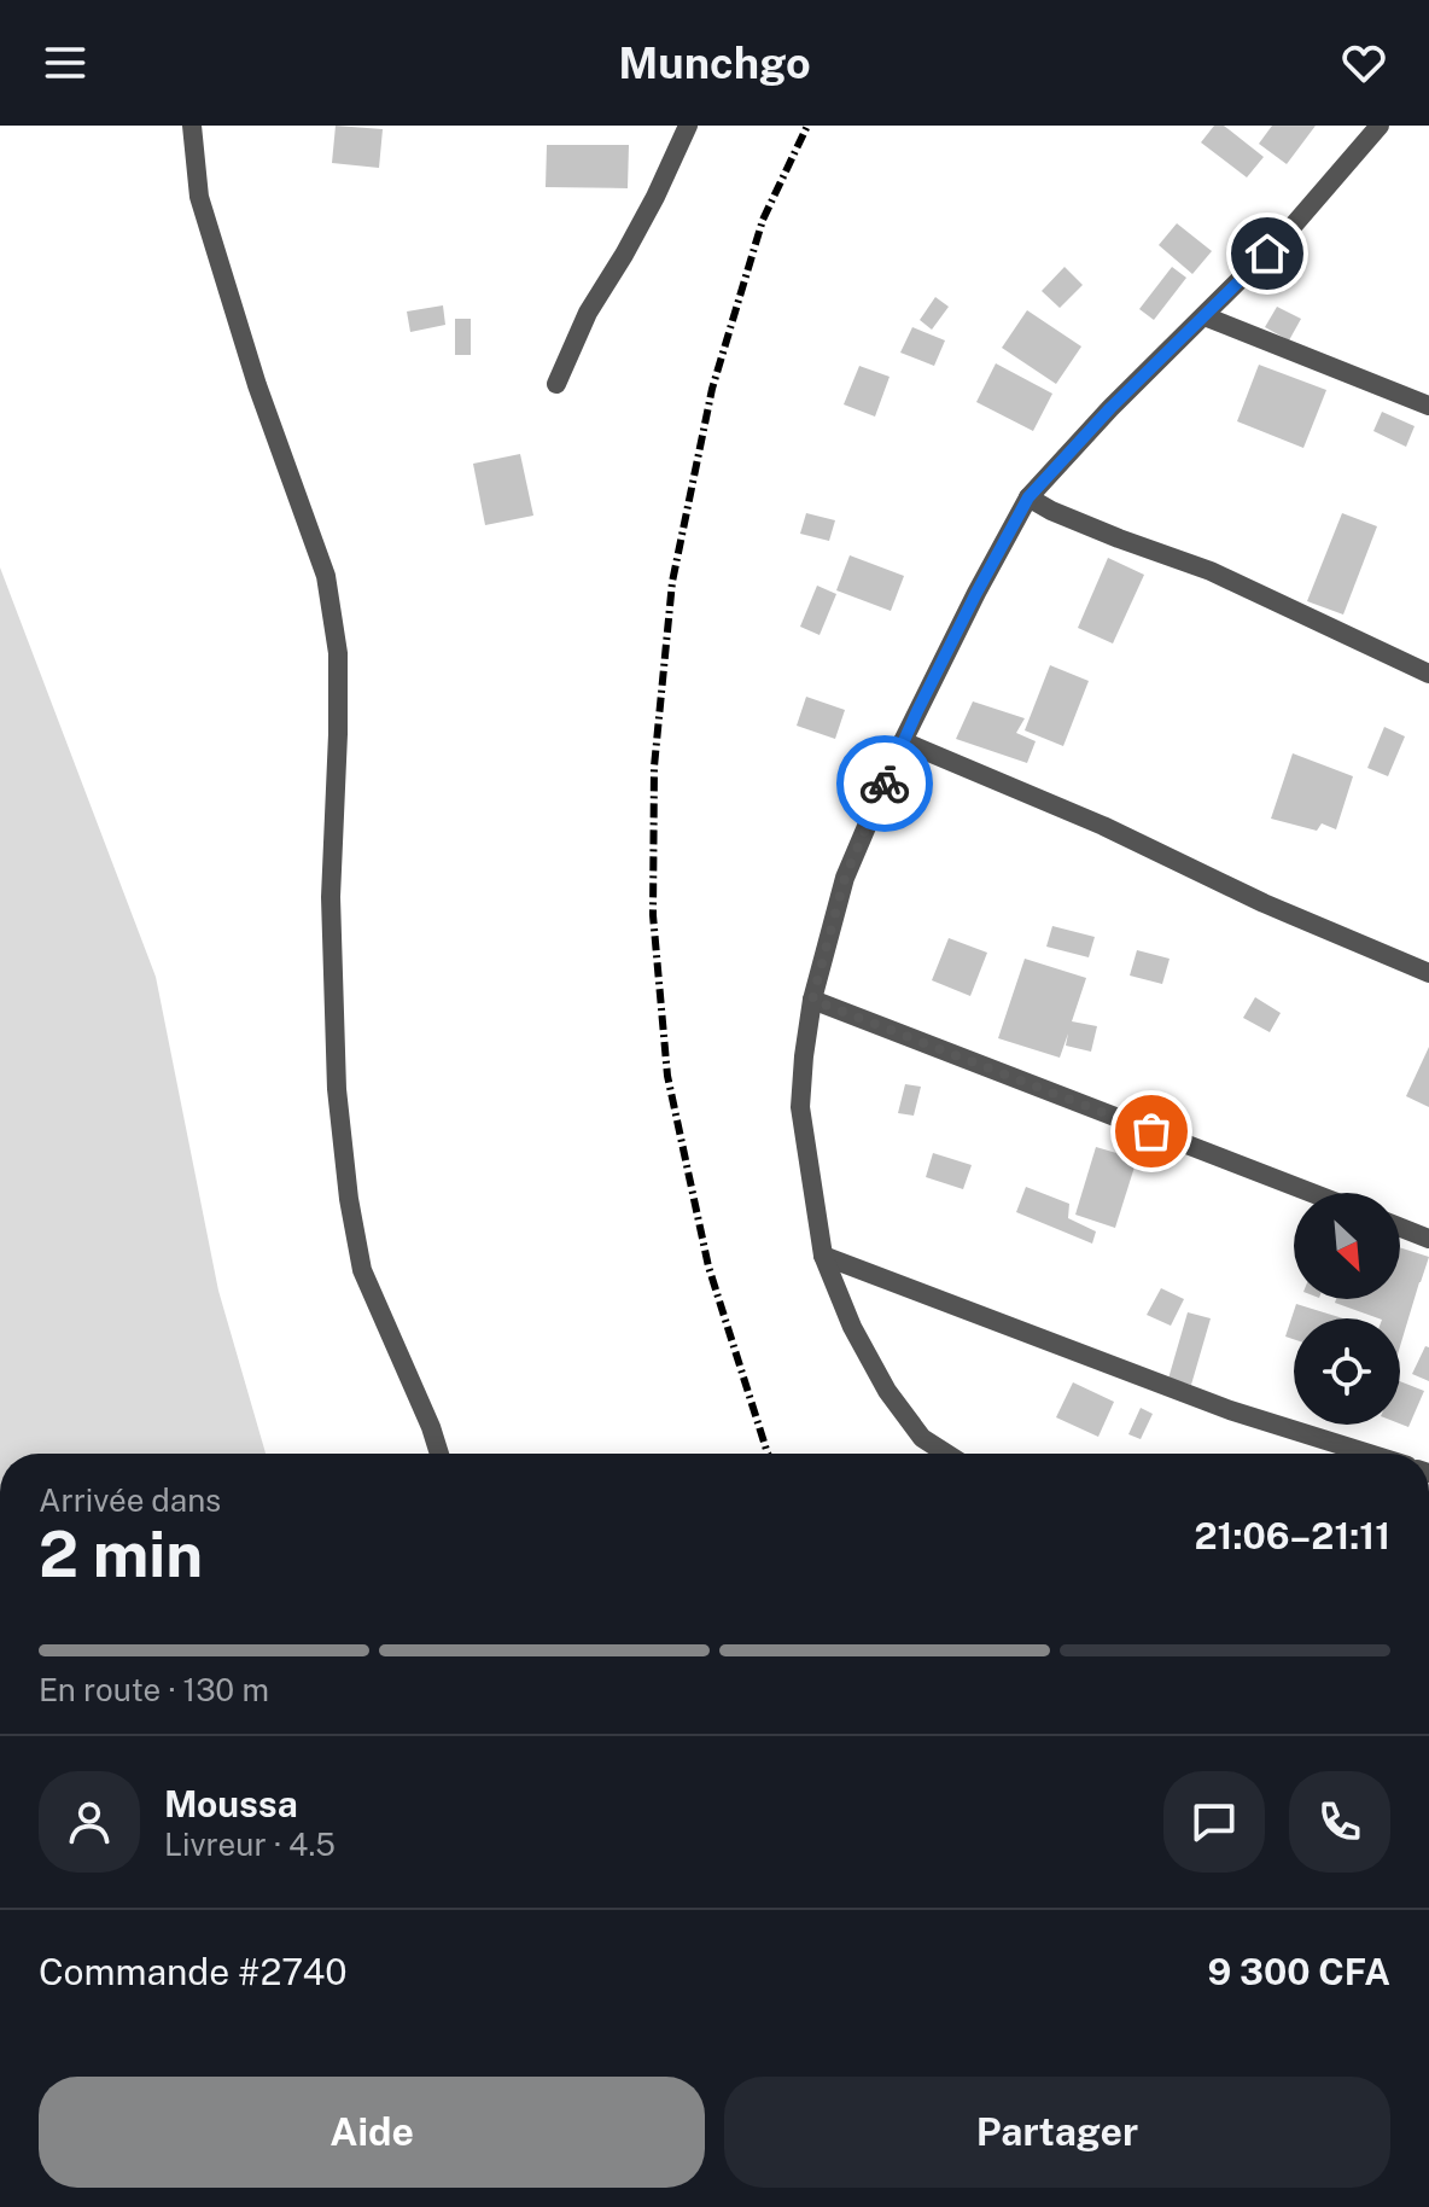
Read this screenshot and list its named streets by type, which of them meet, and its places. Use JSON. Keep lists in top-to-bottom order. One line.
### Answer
{"north":"bottom right","page":{"header":"Munchgo","heading":["2 min","Arrivée dans","21:06–21:11"],"panel":["Moussa","Livreur · 4.5","Commande #2740","9 300 CFA"],"bar":"En route · 130 m","buttons":["Aide","Partager"]}}
